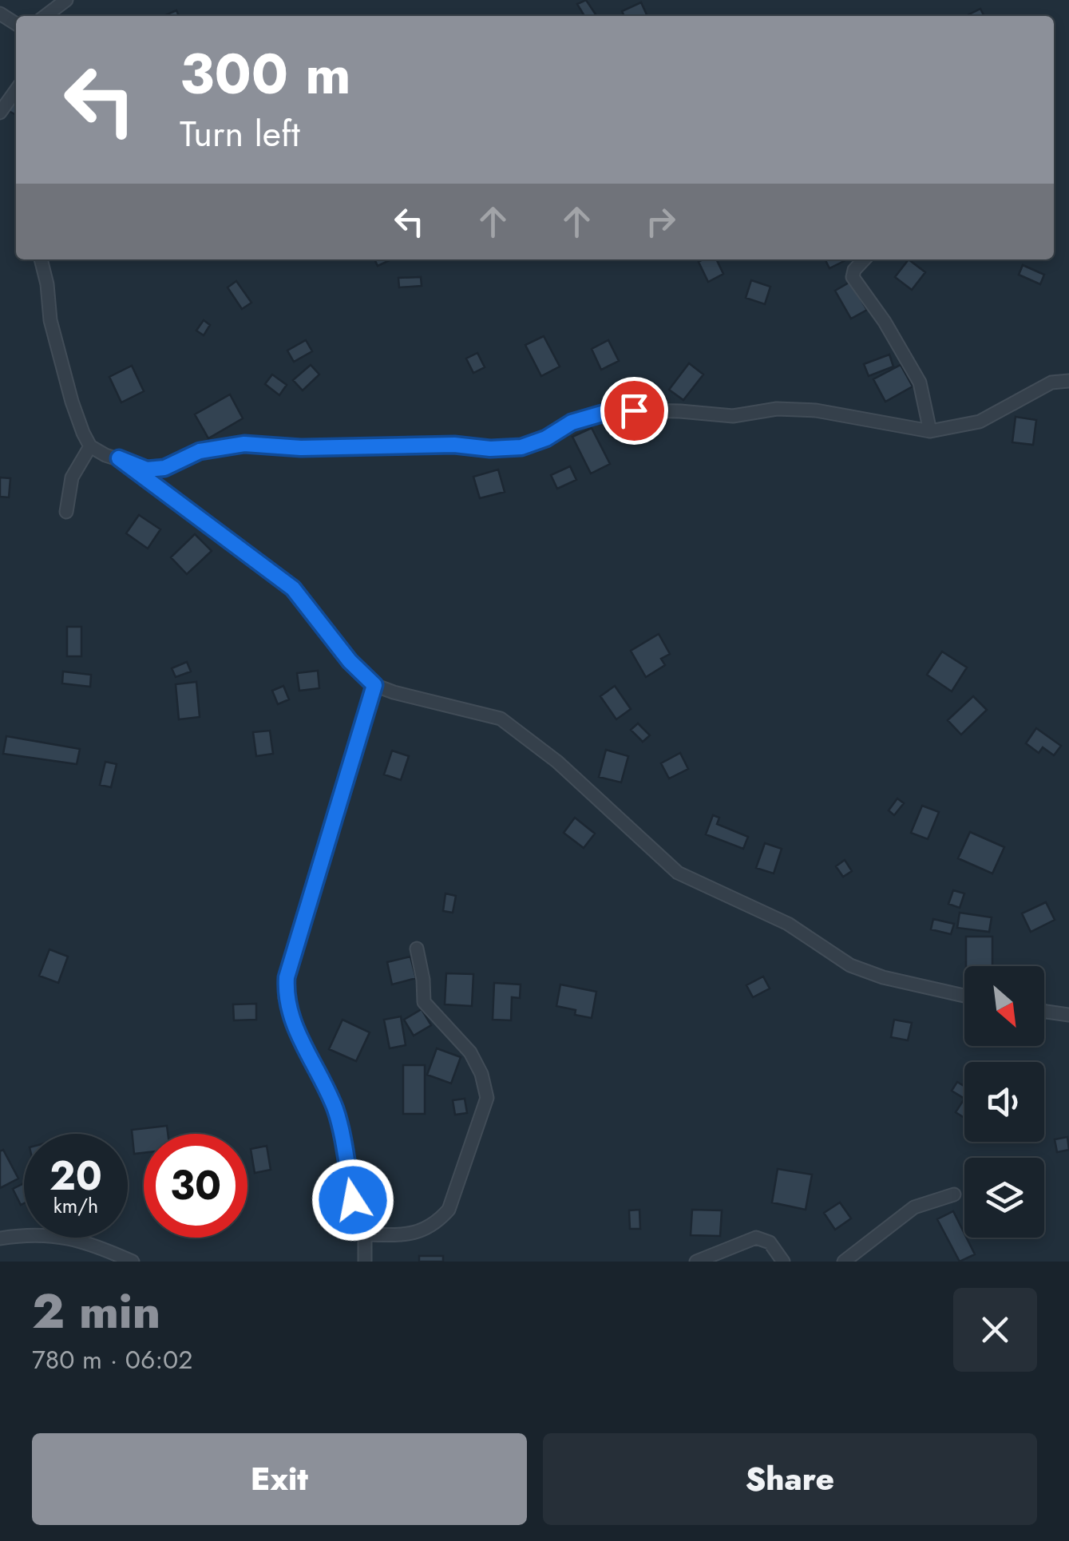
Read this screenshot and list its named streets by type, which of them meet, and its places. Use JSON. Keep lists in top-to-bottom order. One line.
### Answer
{"north":"bottom right","page":{"turn":["300 m","Turn left"],"speed":"20 km/h","limit":"30","heading":["2 min","780 m · 06:02"],"buttons":["Exit","Share"]}}
